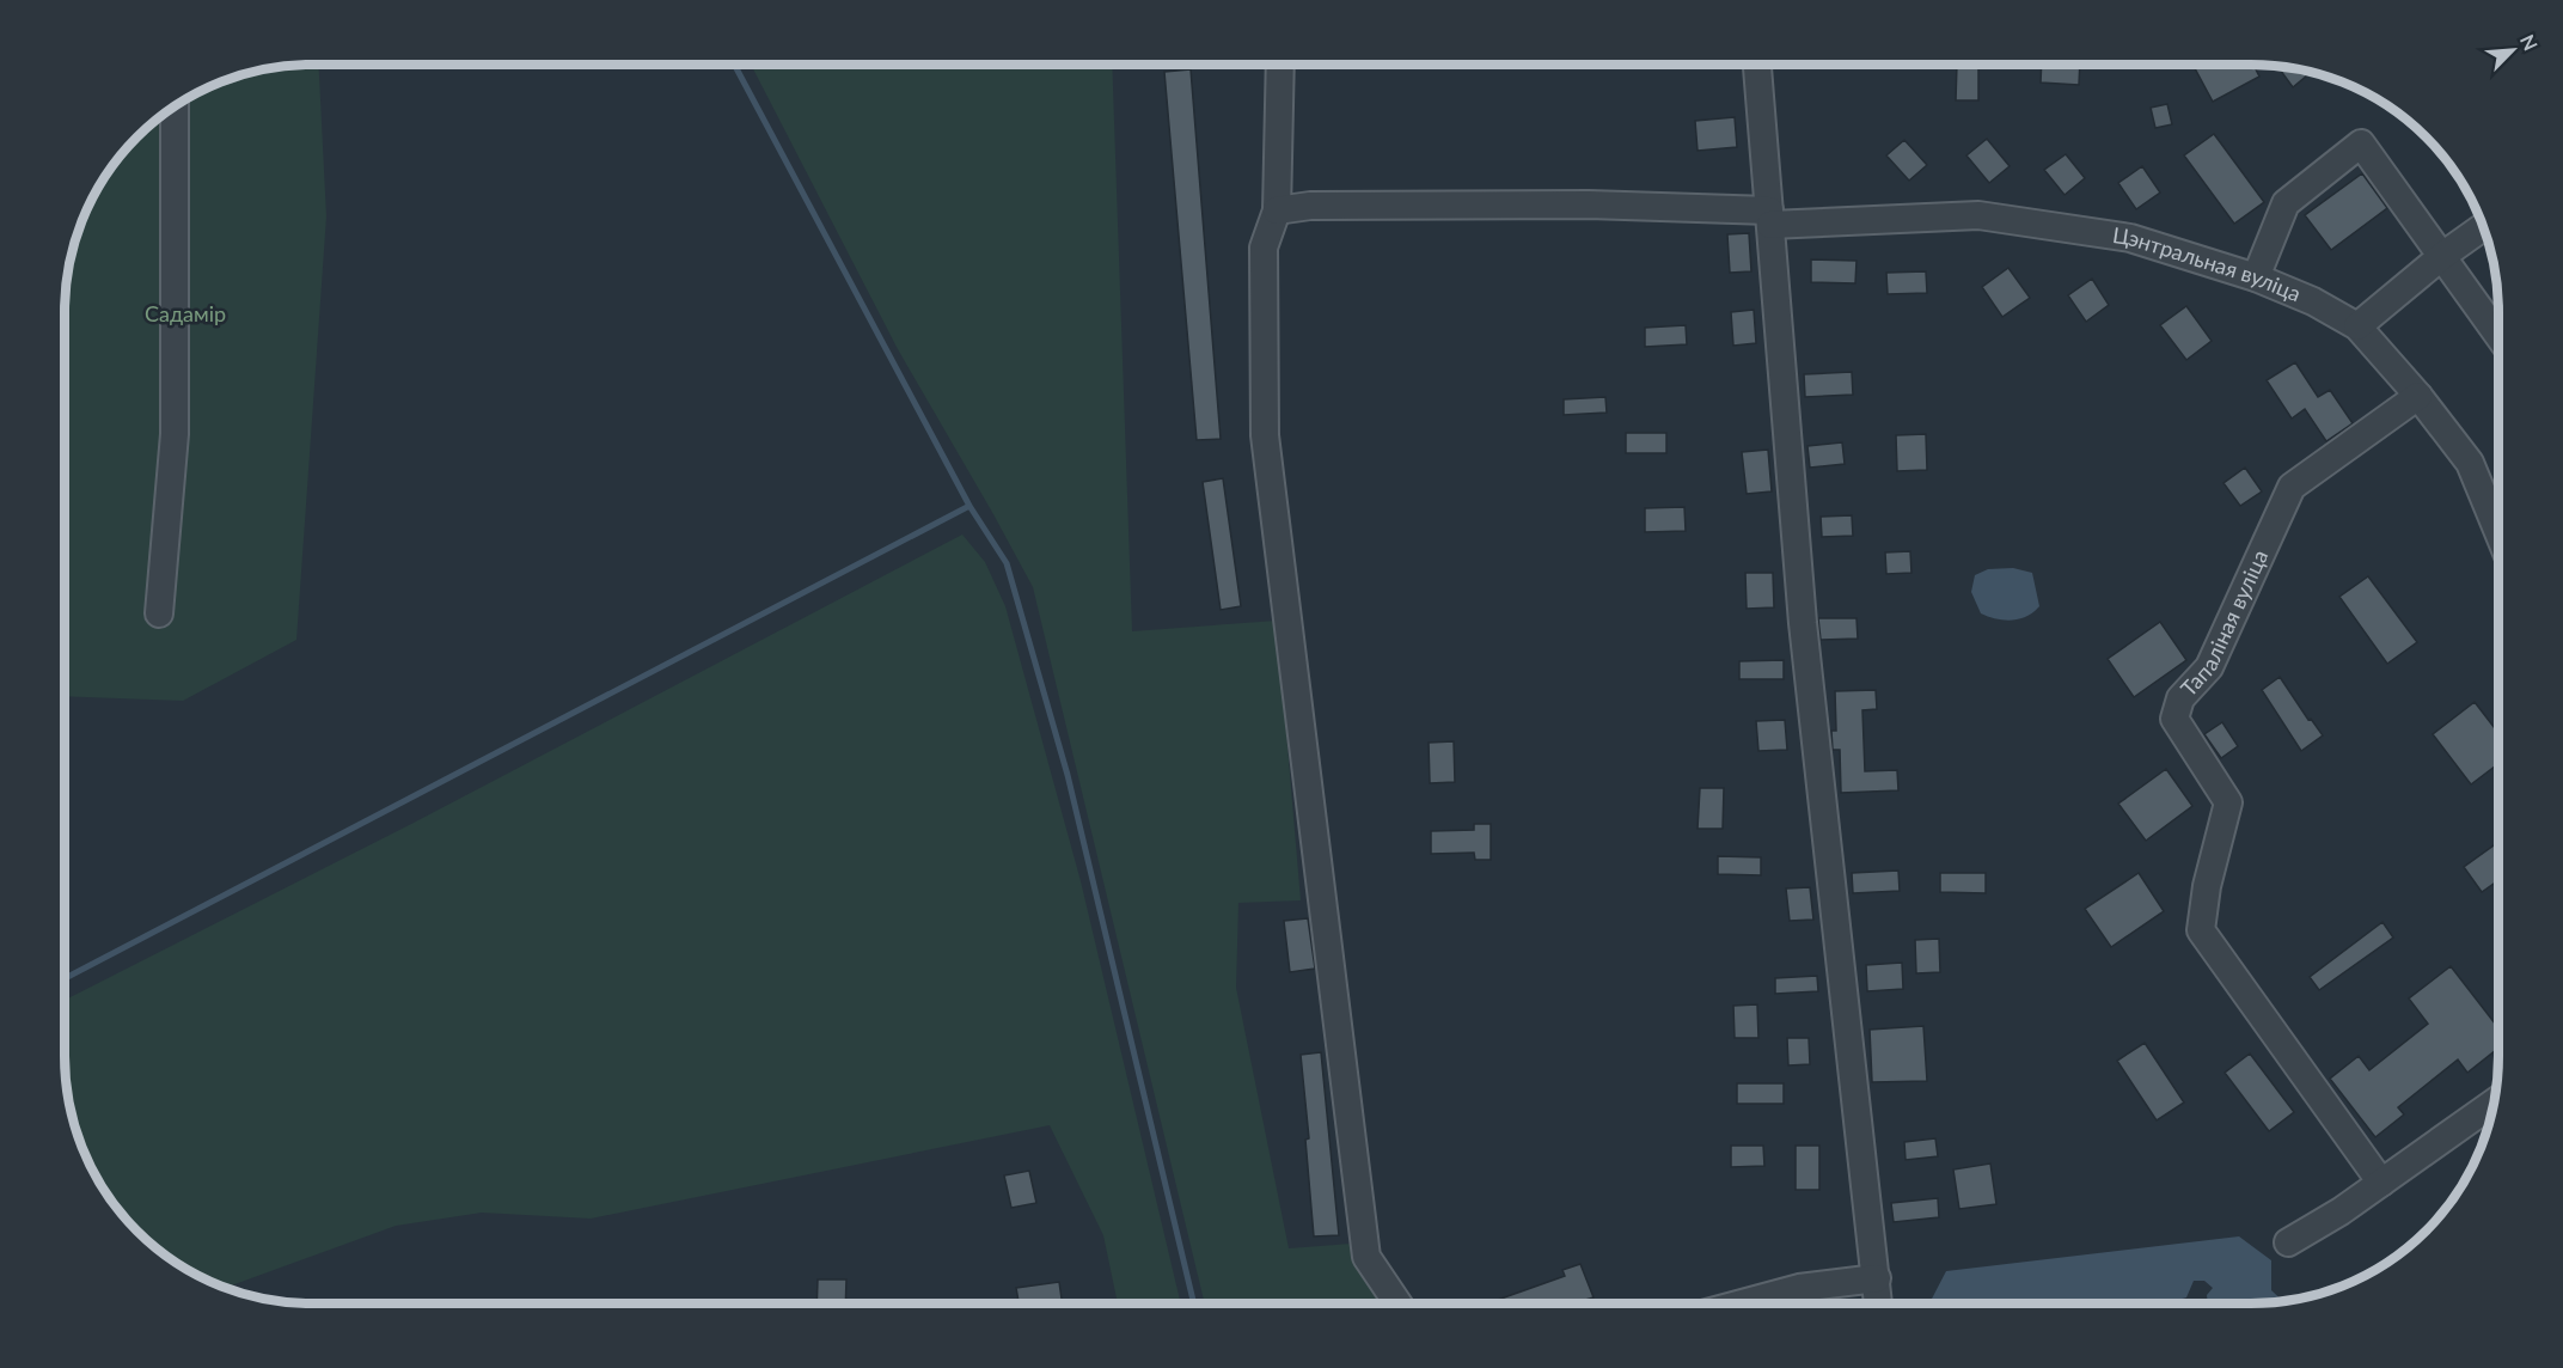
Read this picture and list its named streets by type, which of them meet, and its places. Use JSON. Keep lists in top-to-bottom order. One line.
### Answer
{"streets":{"street":["Цэнтральная вуліца","Тапаліная вуліца"]},"crossings":[["Цэнтральная вуліца","Тапаліная вуліца"]],"parks":["Садамір"],"north":"top right"}
